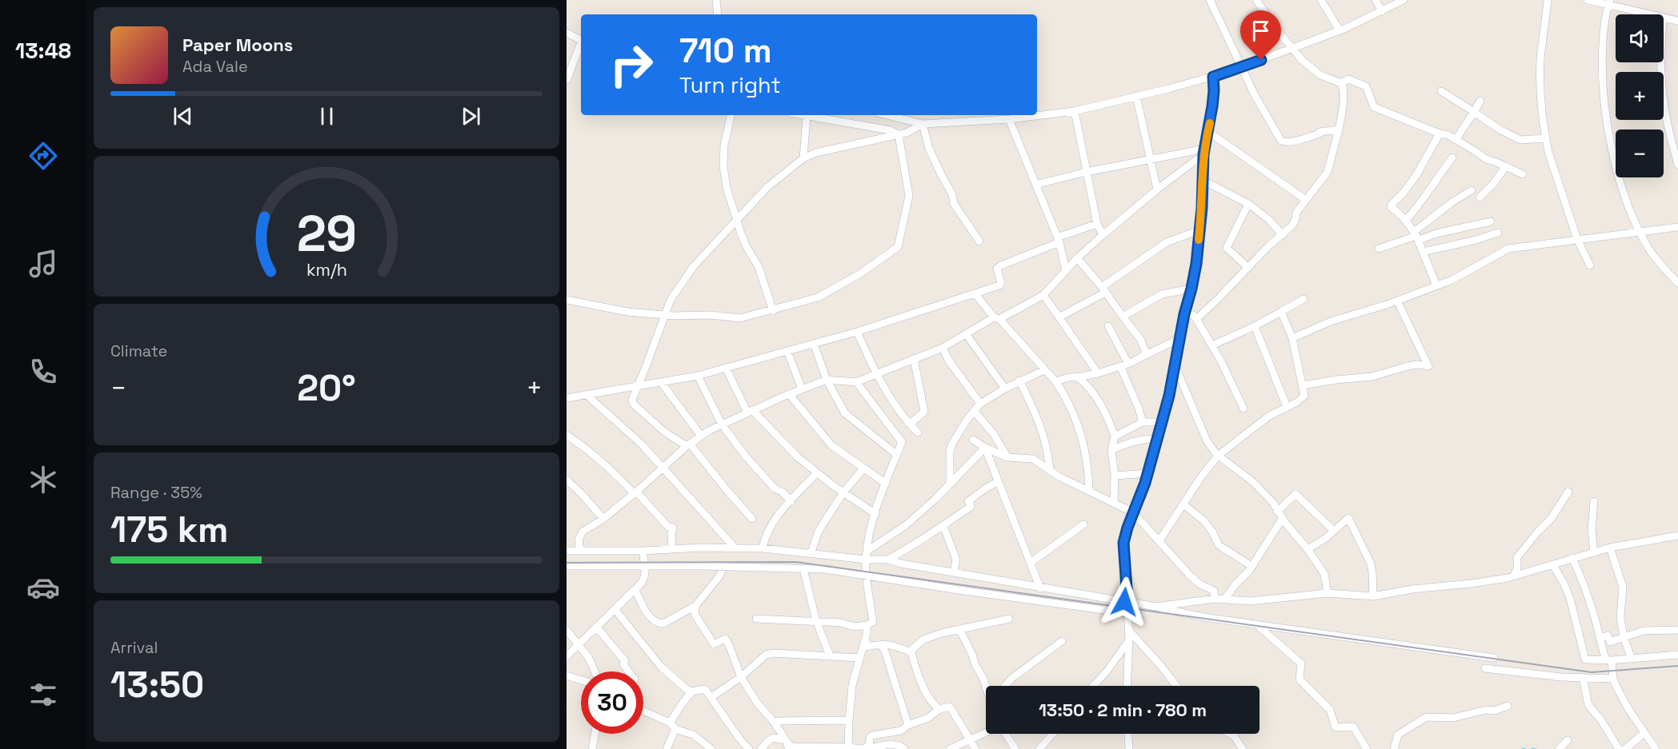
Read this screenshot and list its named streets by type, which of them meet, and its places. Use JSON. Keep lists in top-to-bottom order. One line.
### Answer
{"page":{"tabs":"13:48","map_buttons":["+","−"],"turn":["710 m","Turn right"],"song":["Paper Moons","Ada Vale"],"tile":["Climate",["Range · 35%","175 km"],["Arrival","13:50"]],"heat":["−","20°","+"],"limit":"30","trip":"13:50 · 2 min · 780 m","gauge":["29","km/h"]}}
